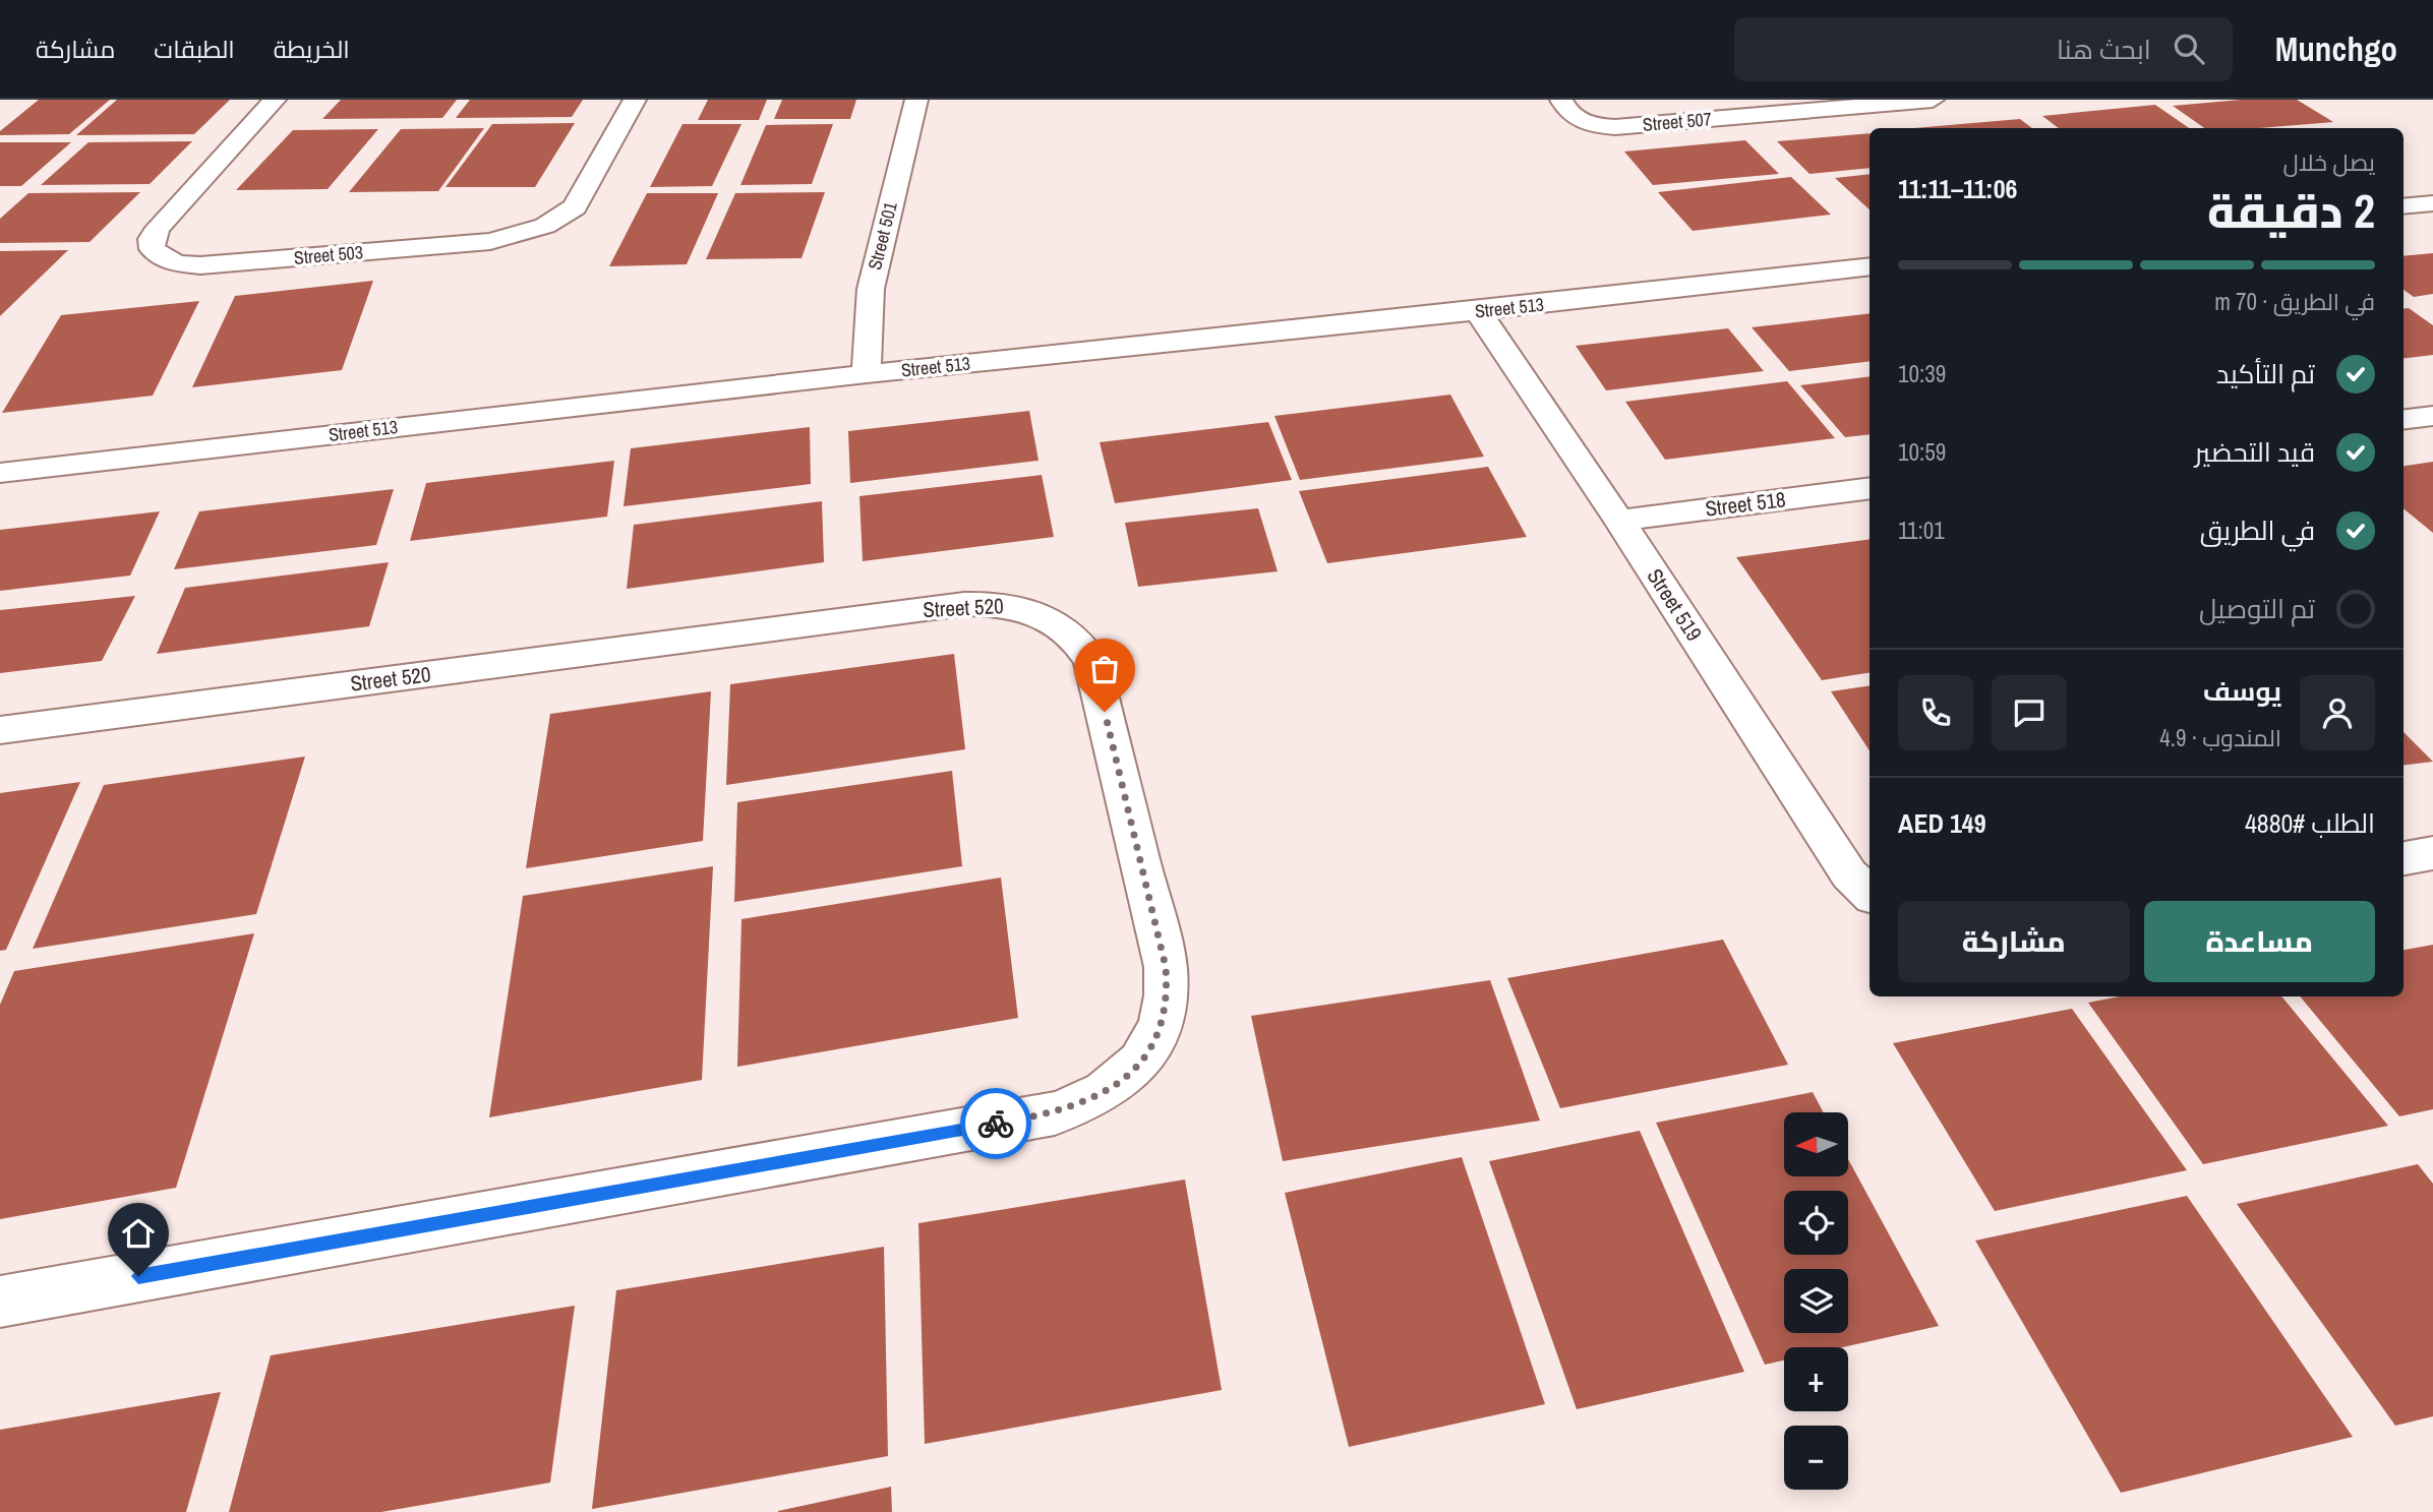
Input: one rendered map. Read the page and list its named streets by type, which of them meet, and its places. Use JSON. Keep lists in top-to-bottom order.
{
  "streets": {
    "street": [
      "Street 507",
      "Street 501",
      "Street 503",
      "Street 513",
      "Street 518",
      "Street 519",
      "Street 520"
    ]
  },
  "crossings": [
    ["Street 501", "Street 513"],
    ["Street 513", "Street 519"],
    ["Street 518", "Street 519"]
  ],
  "north": "left",
  "page": {
    "header": "Munchgo",
    "search": "ابحث هنا",
    "nav": ["الخريطة", "الطبقات", "مشاركة"],
    "heading": ["2 دقيقة", "يصل خلال", "11:06–11:11"],
    "panel": [
      "يوسف",
      "المندوب · 4.9",
      "الطلب #4880",
      "AED 149"
    ],
    "bar": "في الطريق · 70 m",
    "list": [
      ["تم التأكيد", "10:39"],
      ["قيد التحضير", "10:59"],
      ["في الطريق", "11:01"],
      "تم التوصيل"
    ],
    "buttons": ["مساعدة", "مشاركة"],
    "map_buttons": ["+", "−"]
  }
}
